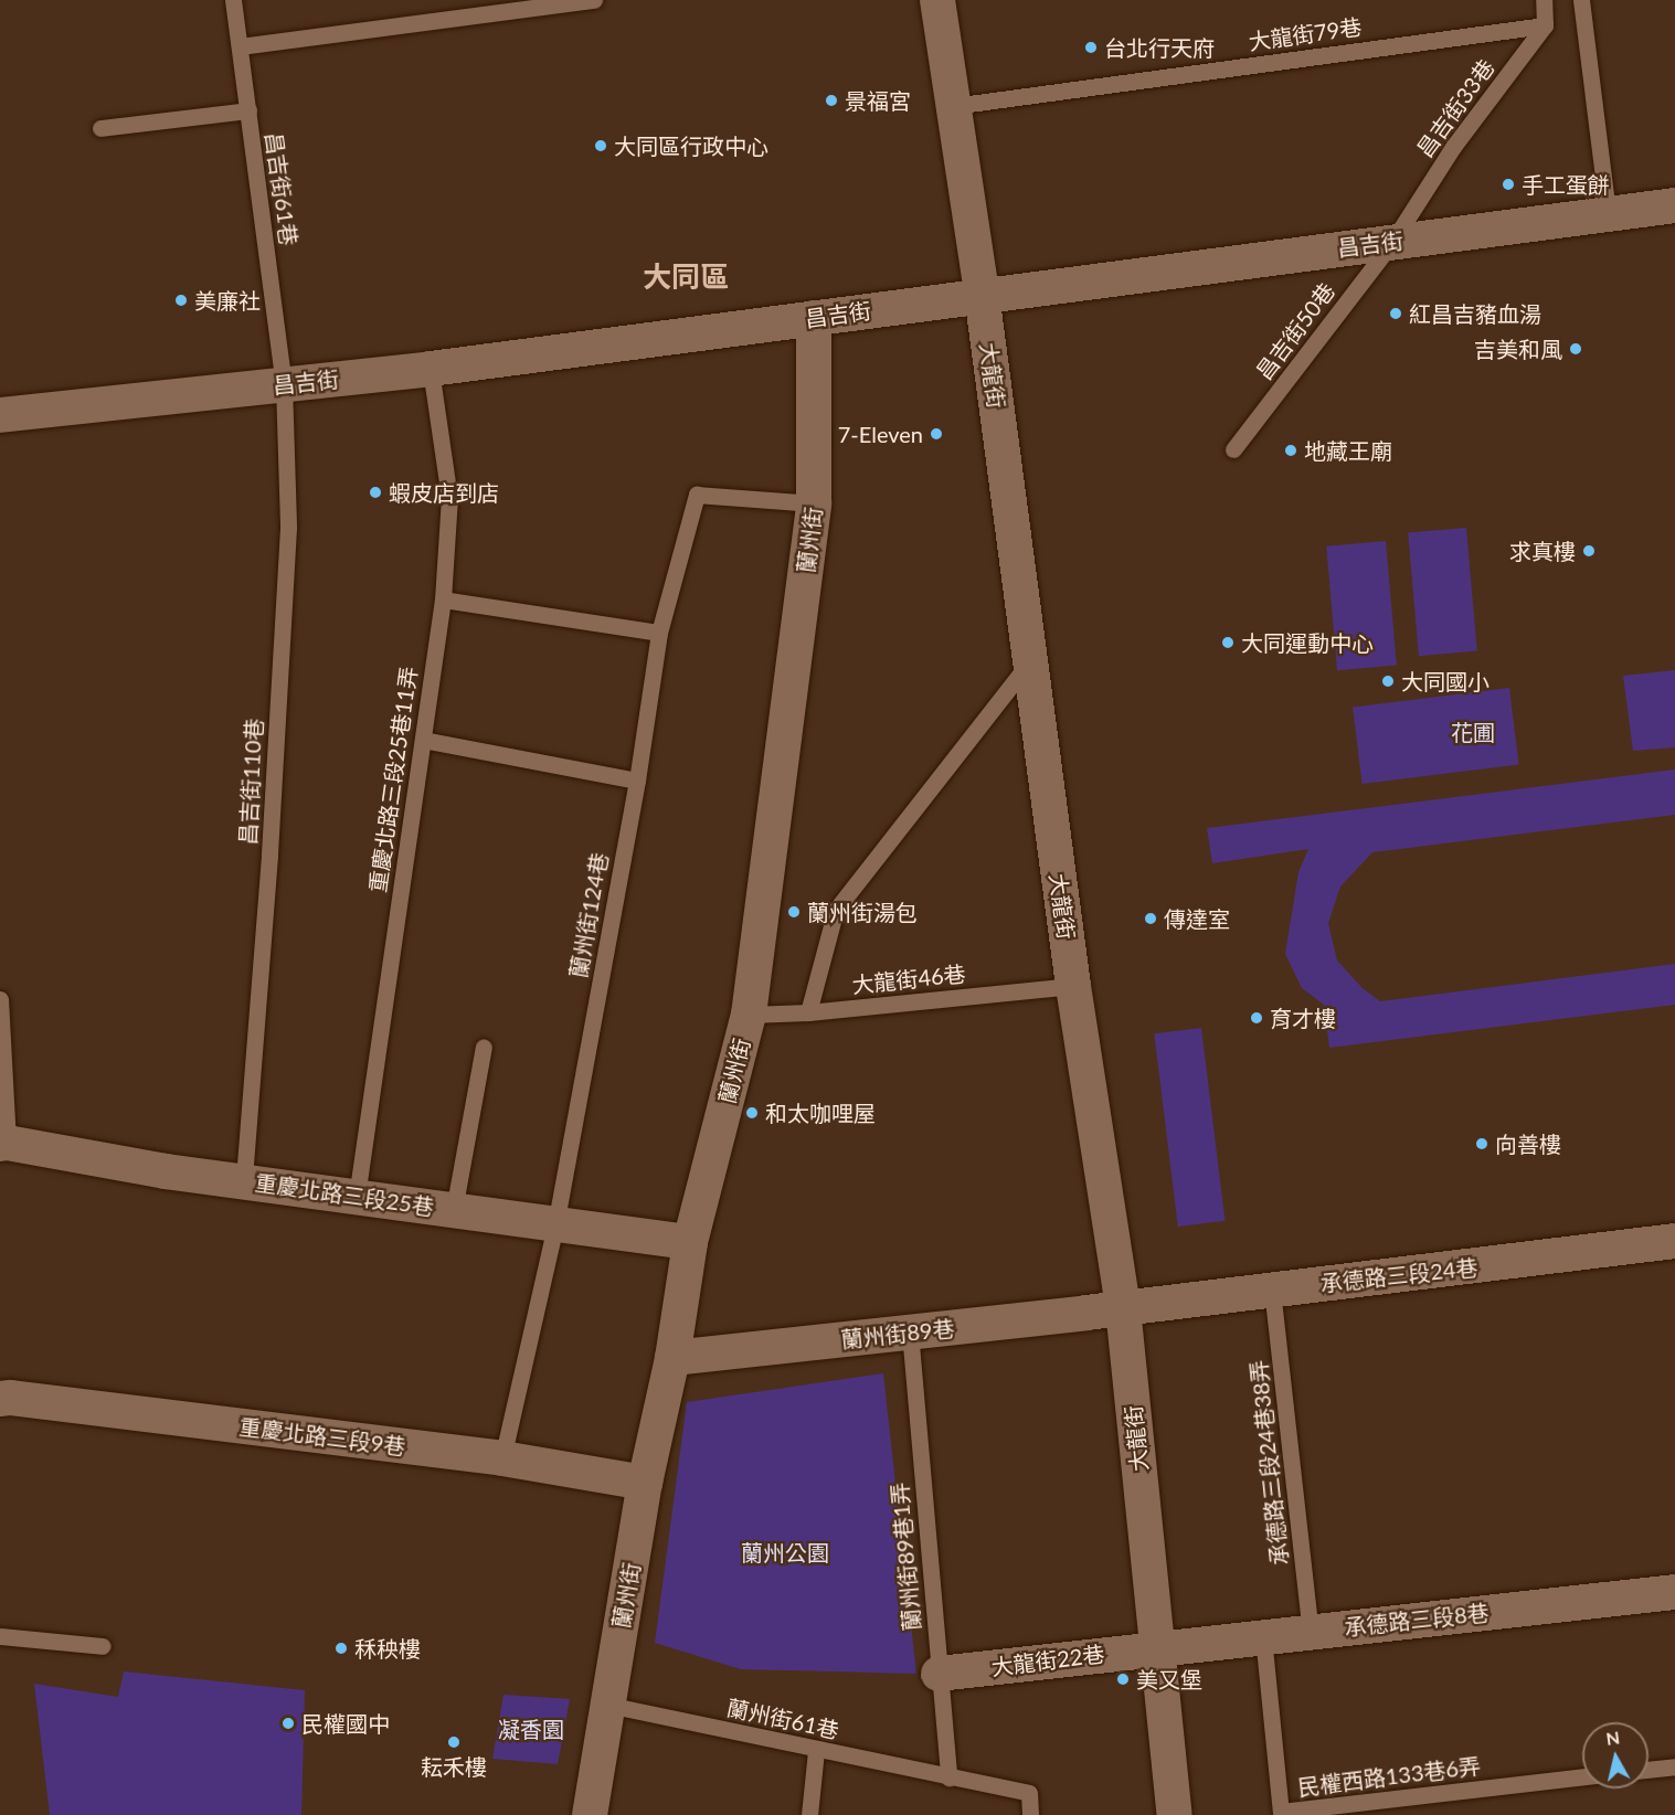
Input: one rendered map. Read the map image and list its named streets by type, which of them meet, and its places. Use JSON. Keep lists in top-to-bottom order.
{
  "streets": {
    "street": [
      "昌吉街",
      "大龍街",
      "蘭州街",
      "重慶北路三段25巷",
      "承德路三段24巷",
      "蘭州街89巷",
      "重慶北路三段9巷",
      "承德路三段8巷",
      "大龍街22巷"
    ],
    "lane": [
      "大龍街79巷",
      "昌吉街33巷",
      "昌吉街61巷",
      "昌吉街50巷",
      "重慶北路三段25巷11弄",
      "昌吉街110巷",
      "蘭州街124巷",
      "大龍街46巷",
      "承德路三段24巷38弄",
      "蘭州街89巷1弄",
      "蘭州街61巷",
      "民權西路133巷6弄"
    ]
  },
  "crossings": [
    ["大龍街79巷", "昌吉街33巷"],
    ["大龍街79巷", "大龍街"],
    ["昌吉街33巷", "昌吉街"],
    ["昌吉街33巷", "昌吉街50巷"],
    ["昌吉街61巷", "昌吉街"],
    ["昌吉街61巷", "昌吉街110巷"],
    ["昌吉街", "昌吉街50巷"],
    ["昌吉街", "大龍街"],
    ["昌吉街", "蘭州街"],
    ["昌吉街", "重慶北路三段25巷11弄"],
    ["昌吉街", "昌吉街110巷"],
    ["大龍街", "大龍街46巷"],
    ["大龍街", "承德路三段24巷"],
    ["大龍街", "蘭州街89巷"],
    ["大龍街", "承德路三段8巷"],
    ["大龍街", "大龍街22巷"],
    ["蘭州街", "蘭州街124巷"],
    ["蘭州街", "大龍街46巷"],
    ["蘭州街", "重慶北路三段25巷"],
    ["蘭州街", "蘭州街89巷"],
    ["蘭州街", "重慶北路三段9巷"],
    ["蘭州街", "蘭州街61巷"],
    ["重慶北路三段25巷11弄", "重慶北路三段25巷"],
    ["昌吉街110巷", "重慶北路三段25巷"],
    ["蘭州街124巷", "重慶北路三段25巷"],
    ["蘭州街124巷", "重慶北路三段9巷"],
    ["承德路三段24巷", "蘭州街89巷"],
    ["承德路三段24巷", "承德路三段24巷38弄"],
    ["蘭州街89巷", "蘭州街89巷1弄"],
    ["承德路三段24巷38弄", "承德路三段8巷"],
    ["蘭州街89巷1弄", "大龍街22巷"],
    ["蘭州街89巷1弄", "蘭州街61巷"],
    ["承德路三段8巷", "大龍街22巷"],
    ["承德路三段8巷", "民權西路133巷6弄"]
  ],
  "districts": ["大同區"],
  "parks": ["花圃", "蘭州公園", "凝香園"],
  "places": [
    "台北行天府",
    "景福宮",
    "大同區行政中心",
    "手工蛋餅",
    "美廉社",
    "紅昌吉豬血湯",
    "吉美和風",
    "7-Eleven",
    "地藏王廟",
    "蝦皮店到店",
    "求真樓",
    "大同運動中心",
    "大同國小",
    "蘭州街湯包",
    "傳達室",
    "育才樓",
    "和太咖哩屋",
    "向善樓",
    "秝秧樓",
    "美又堡",
    "民權國中",
    "耘禾樓"
  ],
  "north": "top"
}
